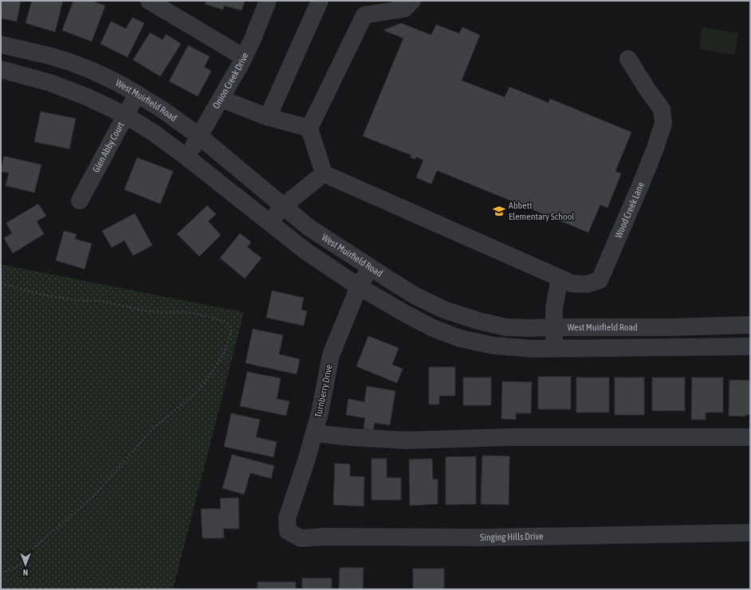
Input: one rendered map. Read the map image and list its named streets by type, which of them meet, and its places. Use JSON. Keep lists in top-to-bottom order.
{
  "streets": {
    "street": [
      "Onion Creek Drive",
      "West Muirfield Road",
      "Glen Abby Court",
      "Wood Creek Lane",
      "Turnberry Drive",
      "Singing Hills Drive"
    ]
  },
  "crossings": [
    ["Onion Creek Drive", "West Muirfield Road"],
    ["West Muirfield Road", "Glen Abby Court"],
    ["West Muirfield Road", "Turnberry Drive"],
    ["Turnberry Drive", "Singing Hills Drive"]
  ],
  "places": {
    "school or university": ["Abbett Elementary School"]
  },
  "north": "bottom"
}
